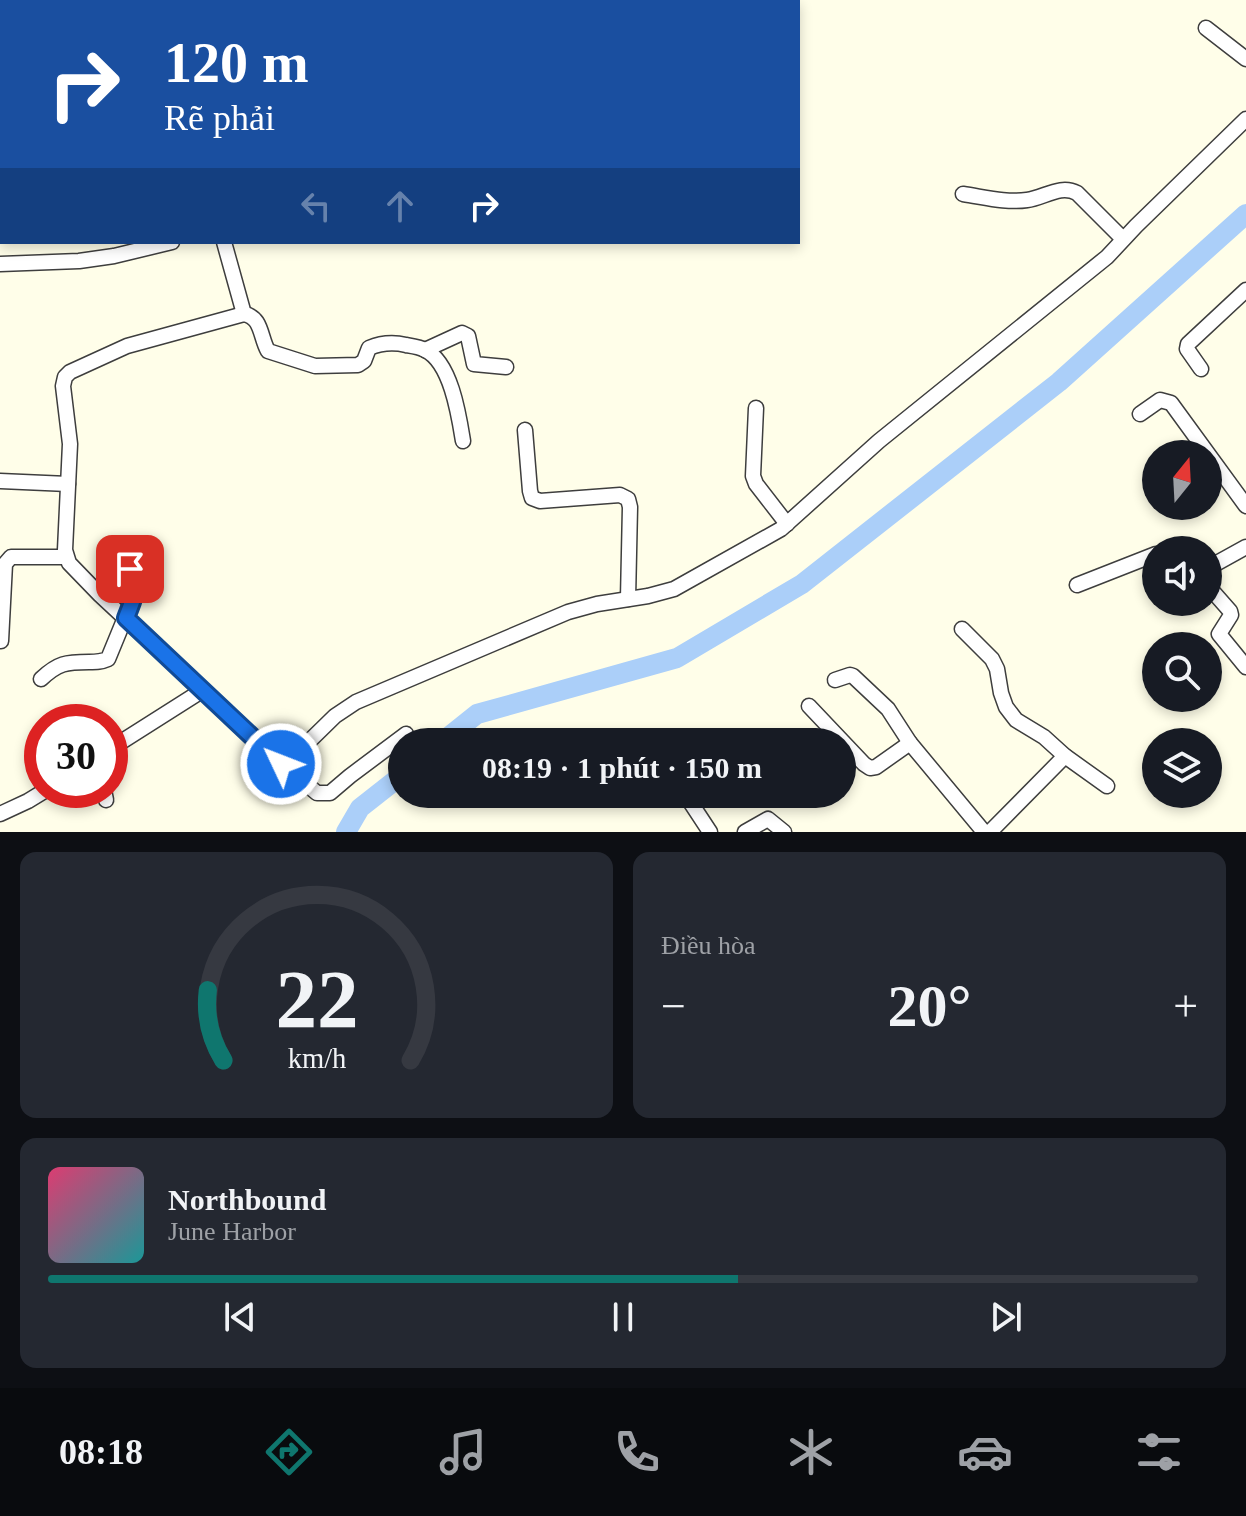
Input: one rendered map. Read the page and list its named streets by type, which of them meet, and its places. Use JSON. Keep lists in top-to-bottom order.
{
  "north": "top",
  "page": {
    "turn": ["120 m", "Rẽ phải"],
    "limit": "30",
    "trip": "08:19 · 1 phút · 150 m",
    "tile": "Điều hòa",
    "heat": ["−", "20°", "+"],
    "song": ["Northbound", "June Harbor"],
    "tabs": "08:18",
    "gauge": ["22", "km/h"]
  }
}
